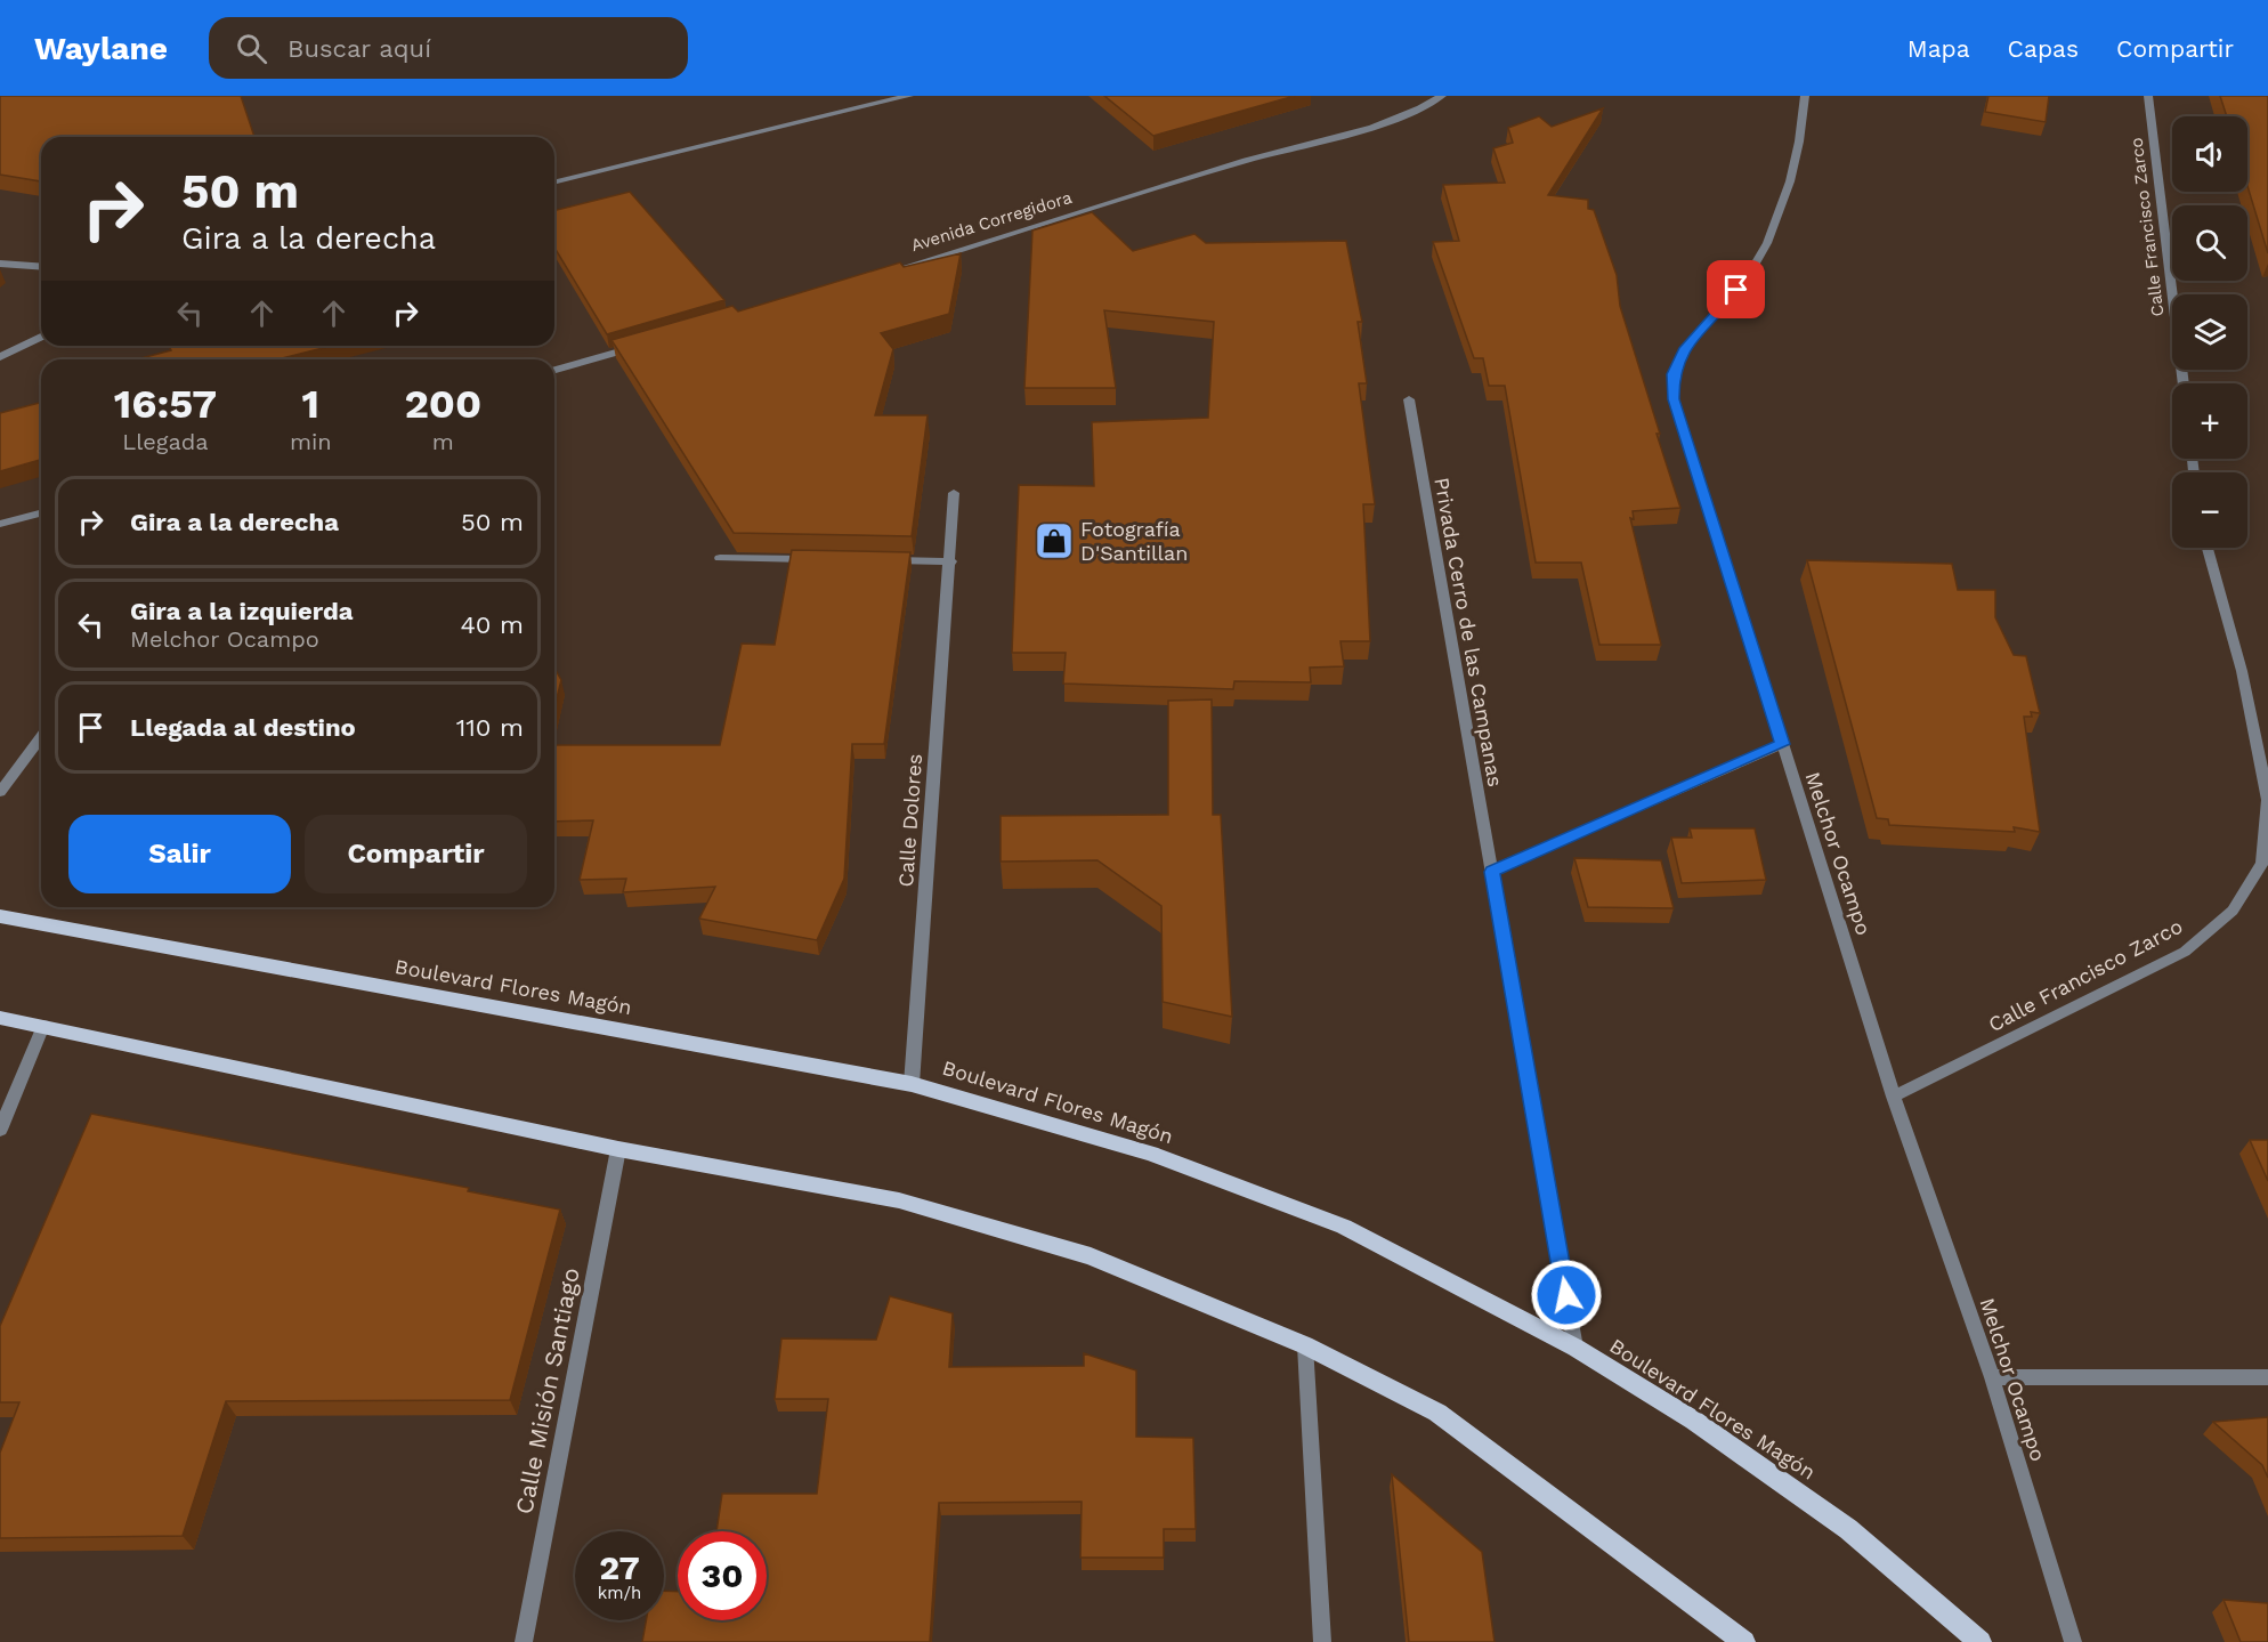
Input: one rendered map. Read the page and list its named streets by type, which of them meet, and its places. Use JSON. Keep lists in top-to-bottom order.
{
  "streets": {
    "main road": ["Boulevard Flores Magón"],
    "street": [
      "Avenida Corregidora",
      "Calle Francisco Zarco",
      "Privada Cerro de las Campanas",
      "Calle Dolores",
      "Melchor Ocampo",
      "Calle Misión Santiago"
    ]
  },
  "crossings": [
    ["Calle Francisco Zarco", "Melchor Ocampo"],
    ["Privada Cerro de las Campanas", "Boulevard Flores Magón"],
    ["Calle Dolores", "Boulevard Flores Magón"]
  ],
  "places": {
    "shop": ["Fotografía D'Santillan"]
  },
  "page": {
    "header": "Waylane",
    "search": "Buscar aquí",
    "nav": ["Mapa", "Capas", "Compartir"],
    "map_buttons": ["+", "−"],
    "turn": ["50 m", "Gira a la derecha"],
    "eta": [
      "16:57",
      "Llegada",
      "1",
      "min",
      "200",
      "m"
    ],
    "list": [
      {
        "name": "Gira a la derecha",
        "value": "50 m"
      },
      {
        "name": "Gira a la izquierda",
        "note": "Melchor Ocampo",
        "value": "40 m"
      },
      {
        "name": "Llegada al destino",
        "value": "110 m"
      }
    ],
    "buttons": ["Salir", "Compartir"],
    "speed": "27 km/h",
    "limit": "30"
  }
}
